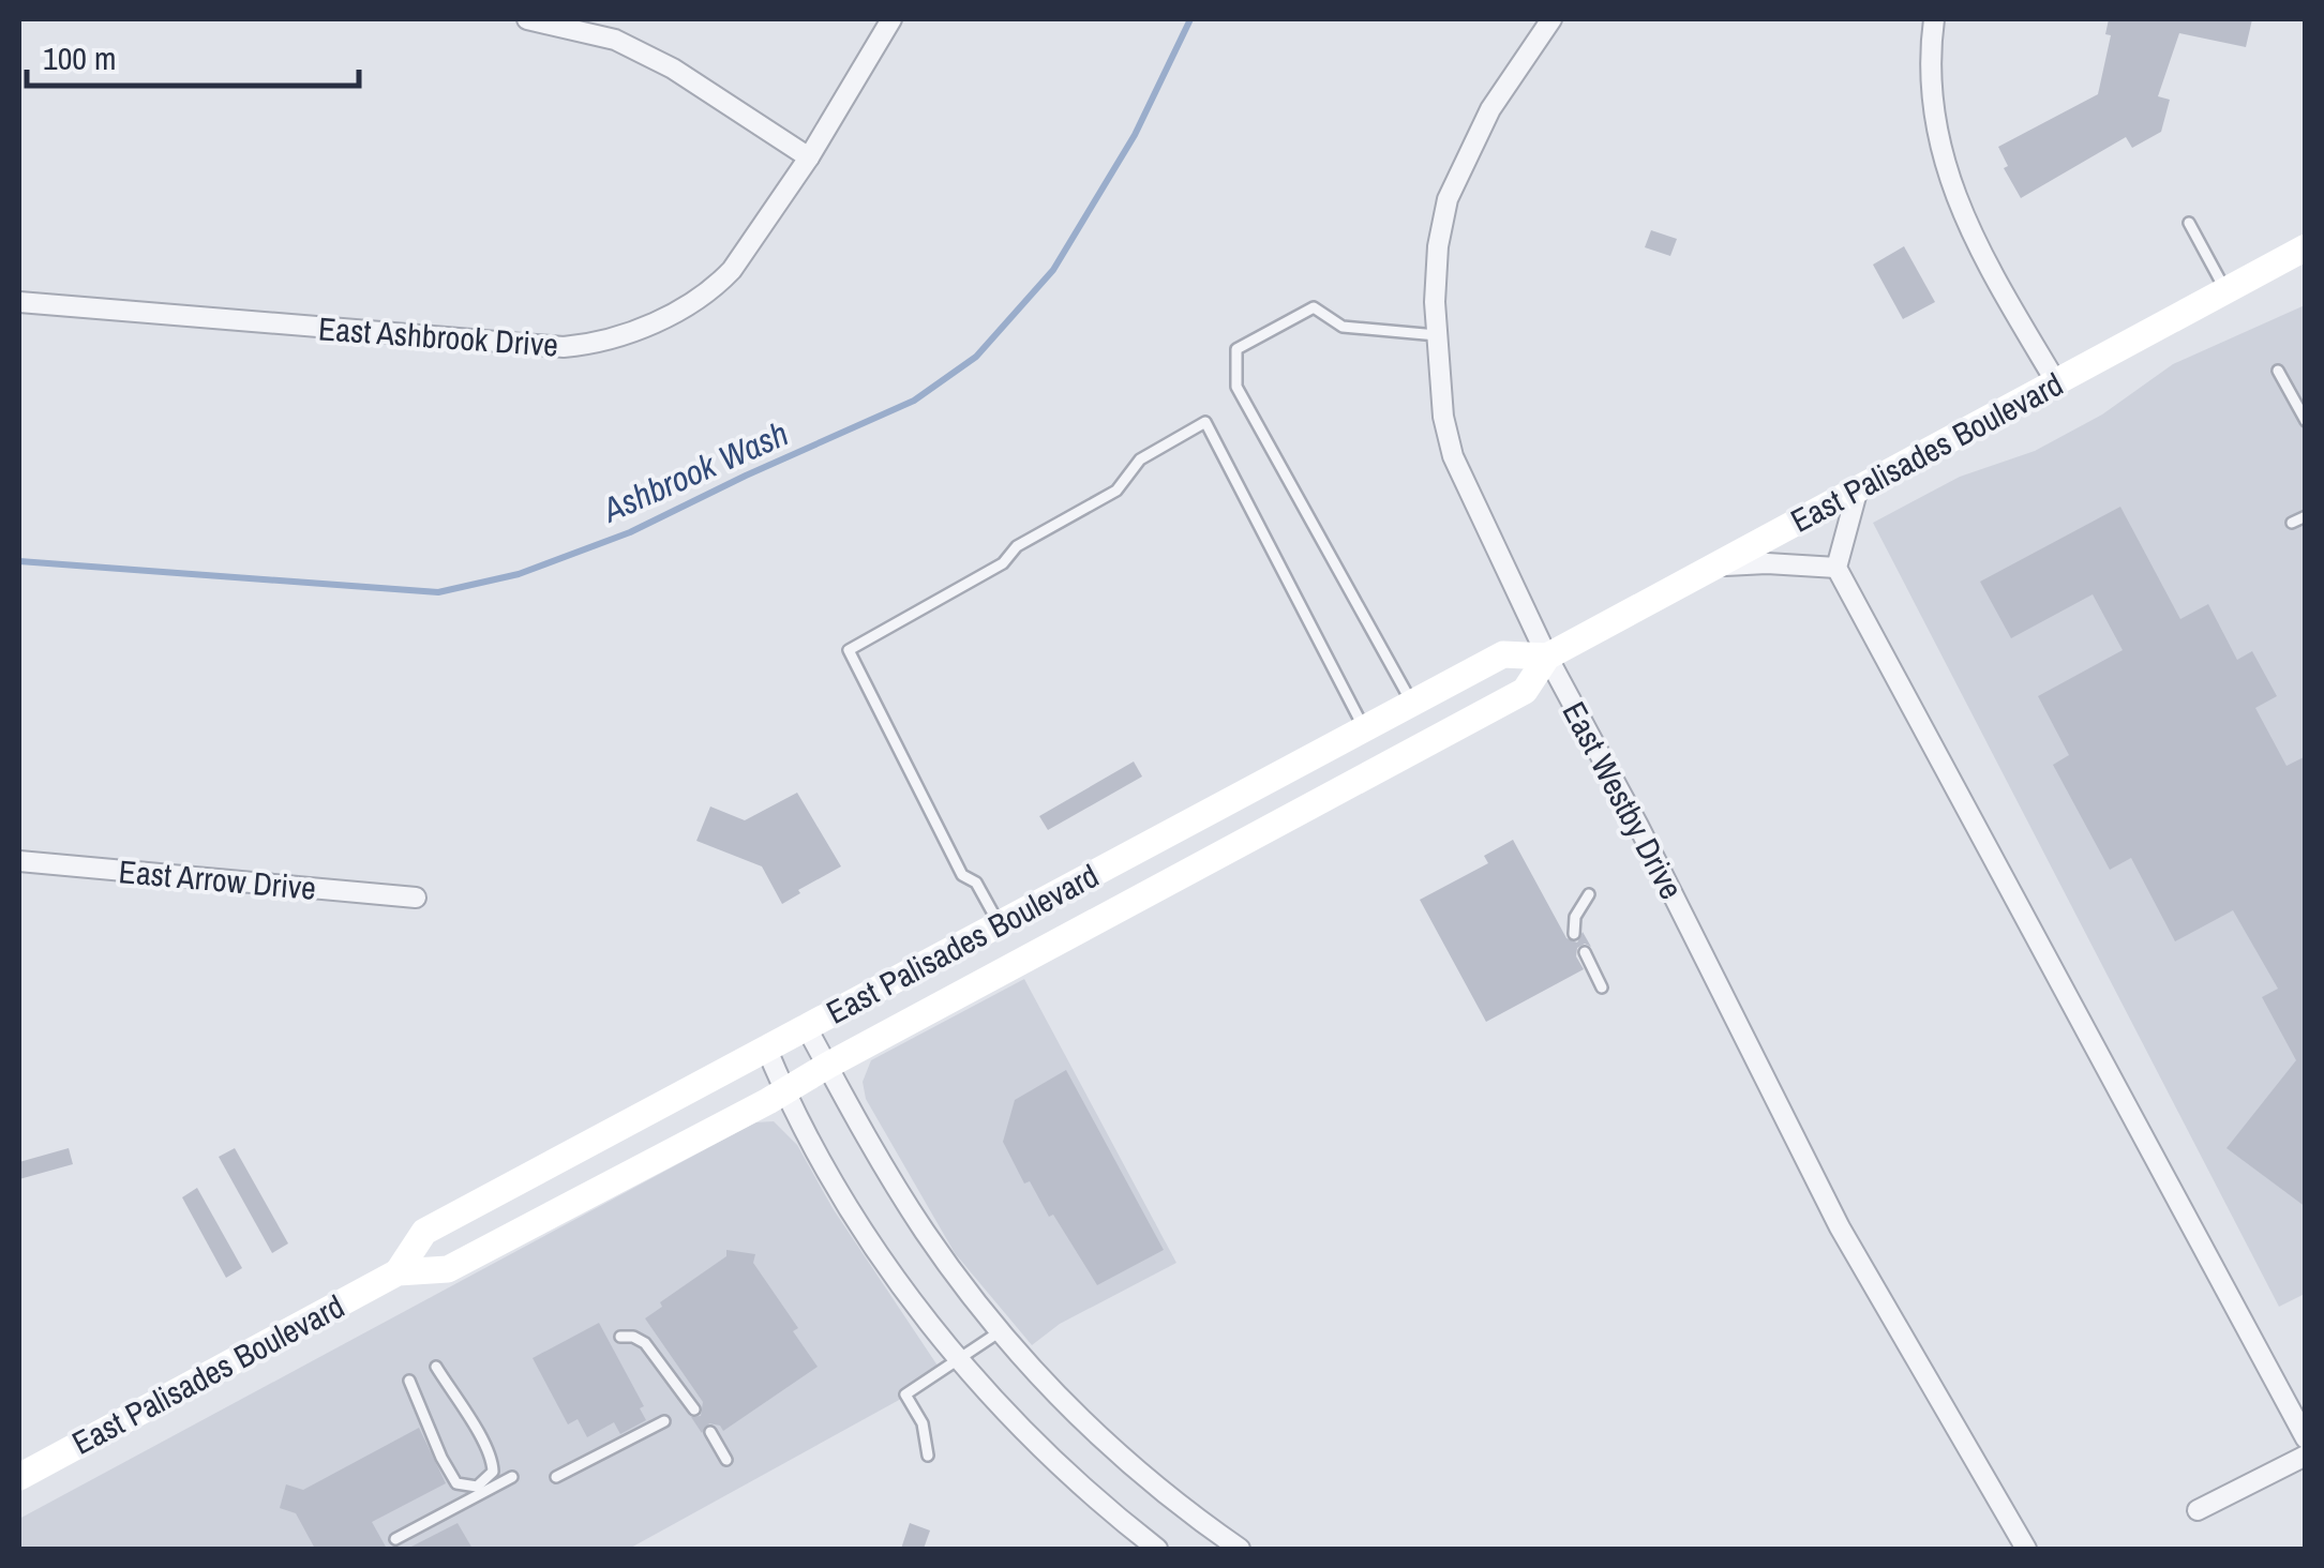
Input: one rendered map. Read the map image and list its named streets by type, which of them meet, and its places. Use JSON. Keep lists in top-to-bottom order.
{
  "streets": {
    "street": [
      "East Ashbrook Drive",
      "East Palisades Boulevard",
      "East Westby Drive",
      "East Arrow Drive"
    ]
  },
  "crossings": [
    ["East Palisades Boulevard", "East Westby Drive"]
  ],
  "water": ["Ashbrook Wash"],
  "scale_bar": "100 m"
}
